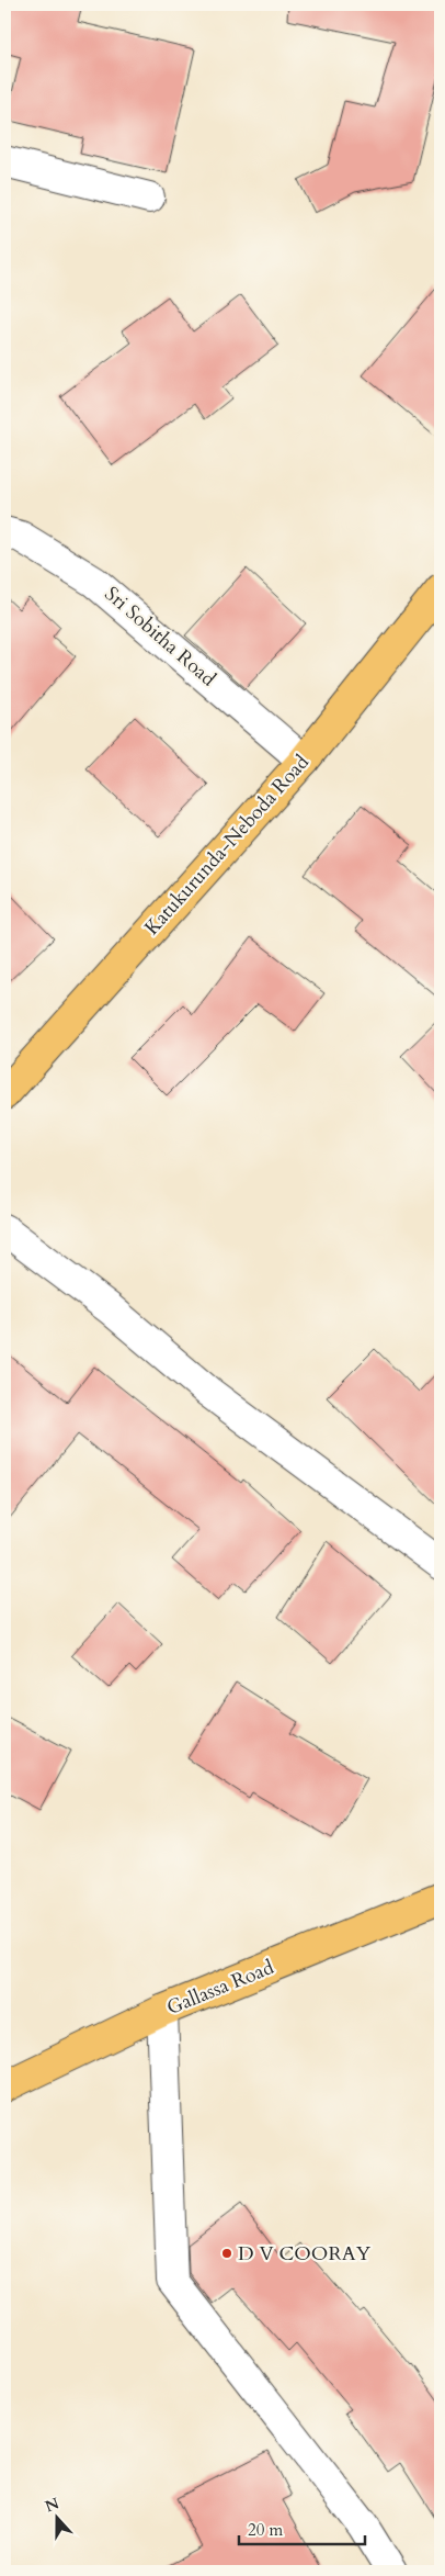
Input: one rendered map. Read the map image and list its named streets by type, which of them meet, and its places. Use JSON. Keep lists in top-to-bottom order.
{
  "streets": {
    "main road": ["Katukurunda-Neboda Road", "Gallassa Road"],
    "street": ["Sri Sobitha Road"]
  },
  "crossings": [
    ["Sri Sobitha Road", "Katukurunda-Neboda Road"]
  ],
  "places": ["D V COORAY"],
  "scale_bar": "20 m",
  "north": "top"
}
